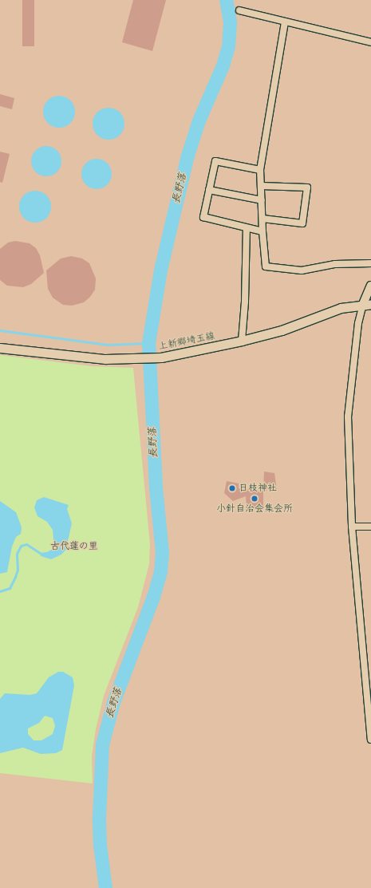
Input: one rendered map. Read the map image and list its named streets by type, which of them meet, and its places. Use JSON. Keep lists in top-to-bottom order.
{
  "streets": {
    "main road": ["上新郷埼玉線"]
  },
  "water": ["長野落"],
  "parks": ["古代蓮の里"],
  "places": ["日枝神社", "小針自治会集会所"]
}
